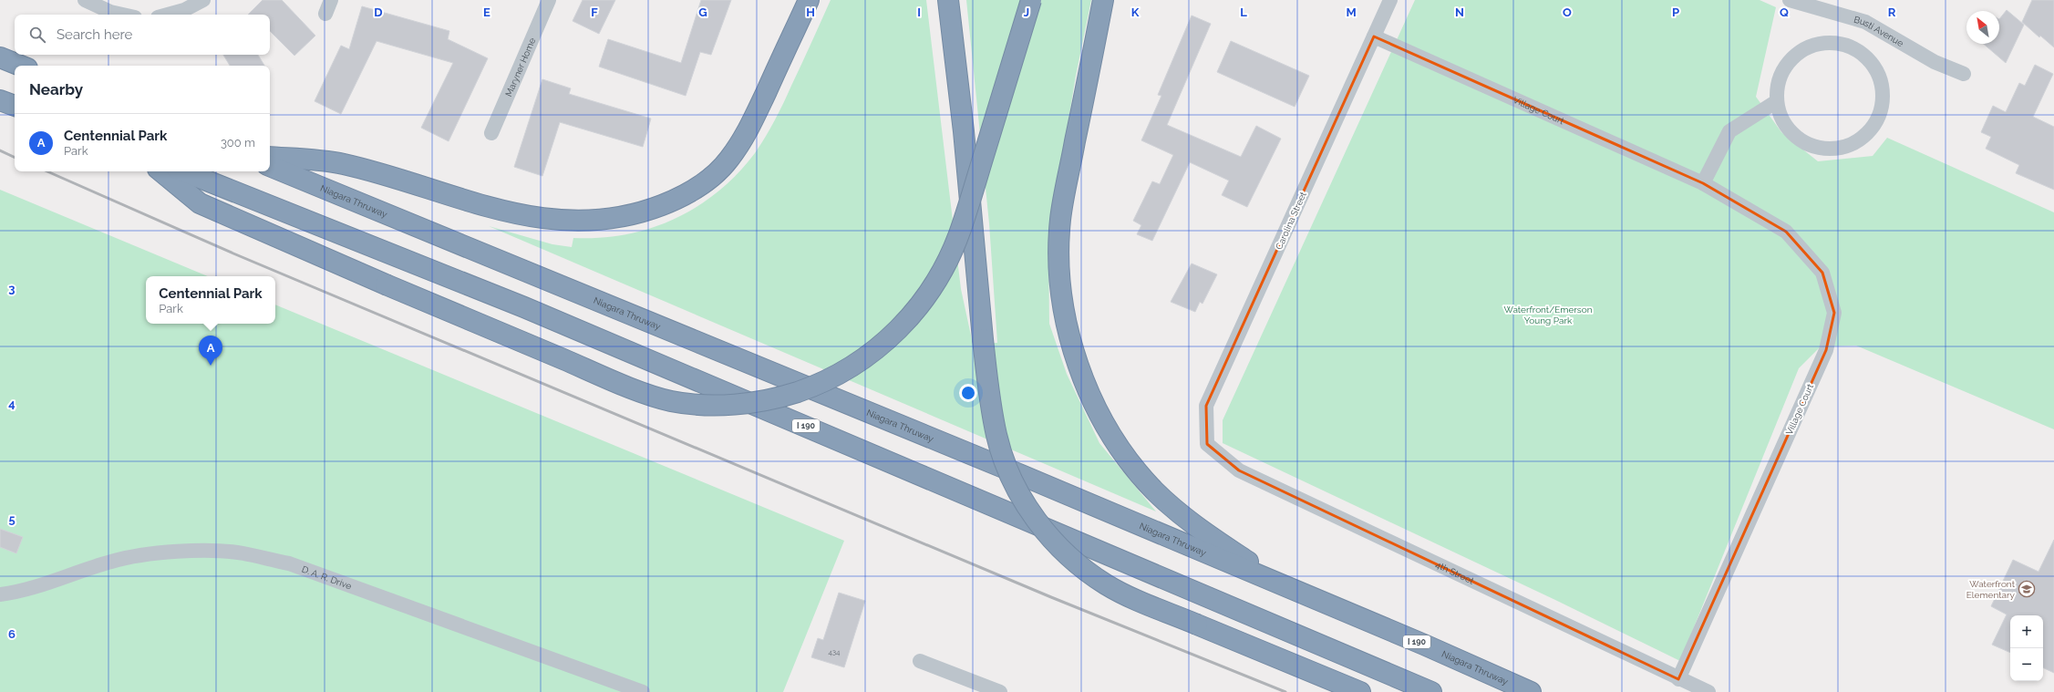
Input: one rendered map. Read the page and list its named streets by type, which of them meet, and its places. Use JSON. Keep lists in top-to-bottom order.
{
  "streets": {
    "highway": ["Niagara Thruway", "I 190"],
    "street": [
      "Busti Avenue",
      "Maryner Home",
      "Village Court",
      "Carolina Street",
      "4th Street",
      "D. A. R. Drive"
    ]
  },
  "crossings": [
    ["Village Court", "Carolina Street"],
    ["Village Court", "4th Street"],
    ["Carolina Street", "4th Street"]
  ],
  "parks": ["Waterfront/Emerson Young Park"],
  "places": {
    "school or university": ["Waterfront Elementary"]
  },
  "house_numbers": ["434"],
  "north": "top left",
  "page": {
    "search": "Search here",
    "heading": "Nearby",
    "list": [
      {
        "mark": "A",
        "name": "Centennial Park",
        "note": "Park",
        "value": "300 m"
      }
    ],
    "popup": ["Centennial Park", "Park"],
    "pins": "A",
    "map_buttons": ["+", "−"]
  },
  "grid": {
    "columns": [
      "D",
      "E",
      "F",
      "G",
      "H",
      "I",
      "J",
      "K",
      "L",
      "M",
      "N",
      "O",
      "P",
      "Q",
      "R"
    ],
    "rows": [
      "3",
      "4",
      "5",
      "6"
    ]
  }
}
